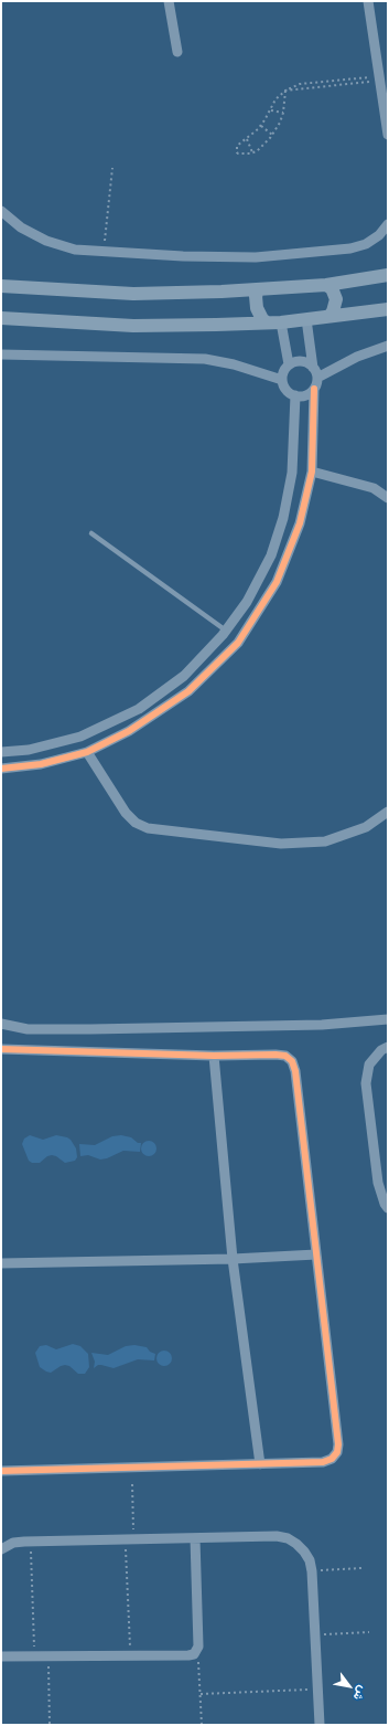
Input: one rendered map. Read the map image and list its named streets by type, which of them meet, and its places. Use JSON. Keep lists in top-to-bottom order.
{
  "north": "bottom right"
}
